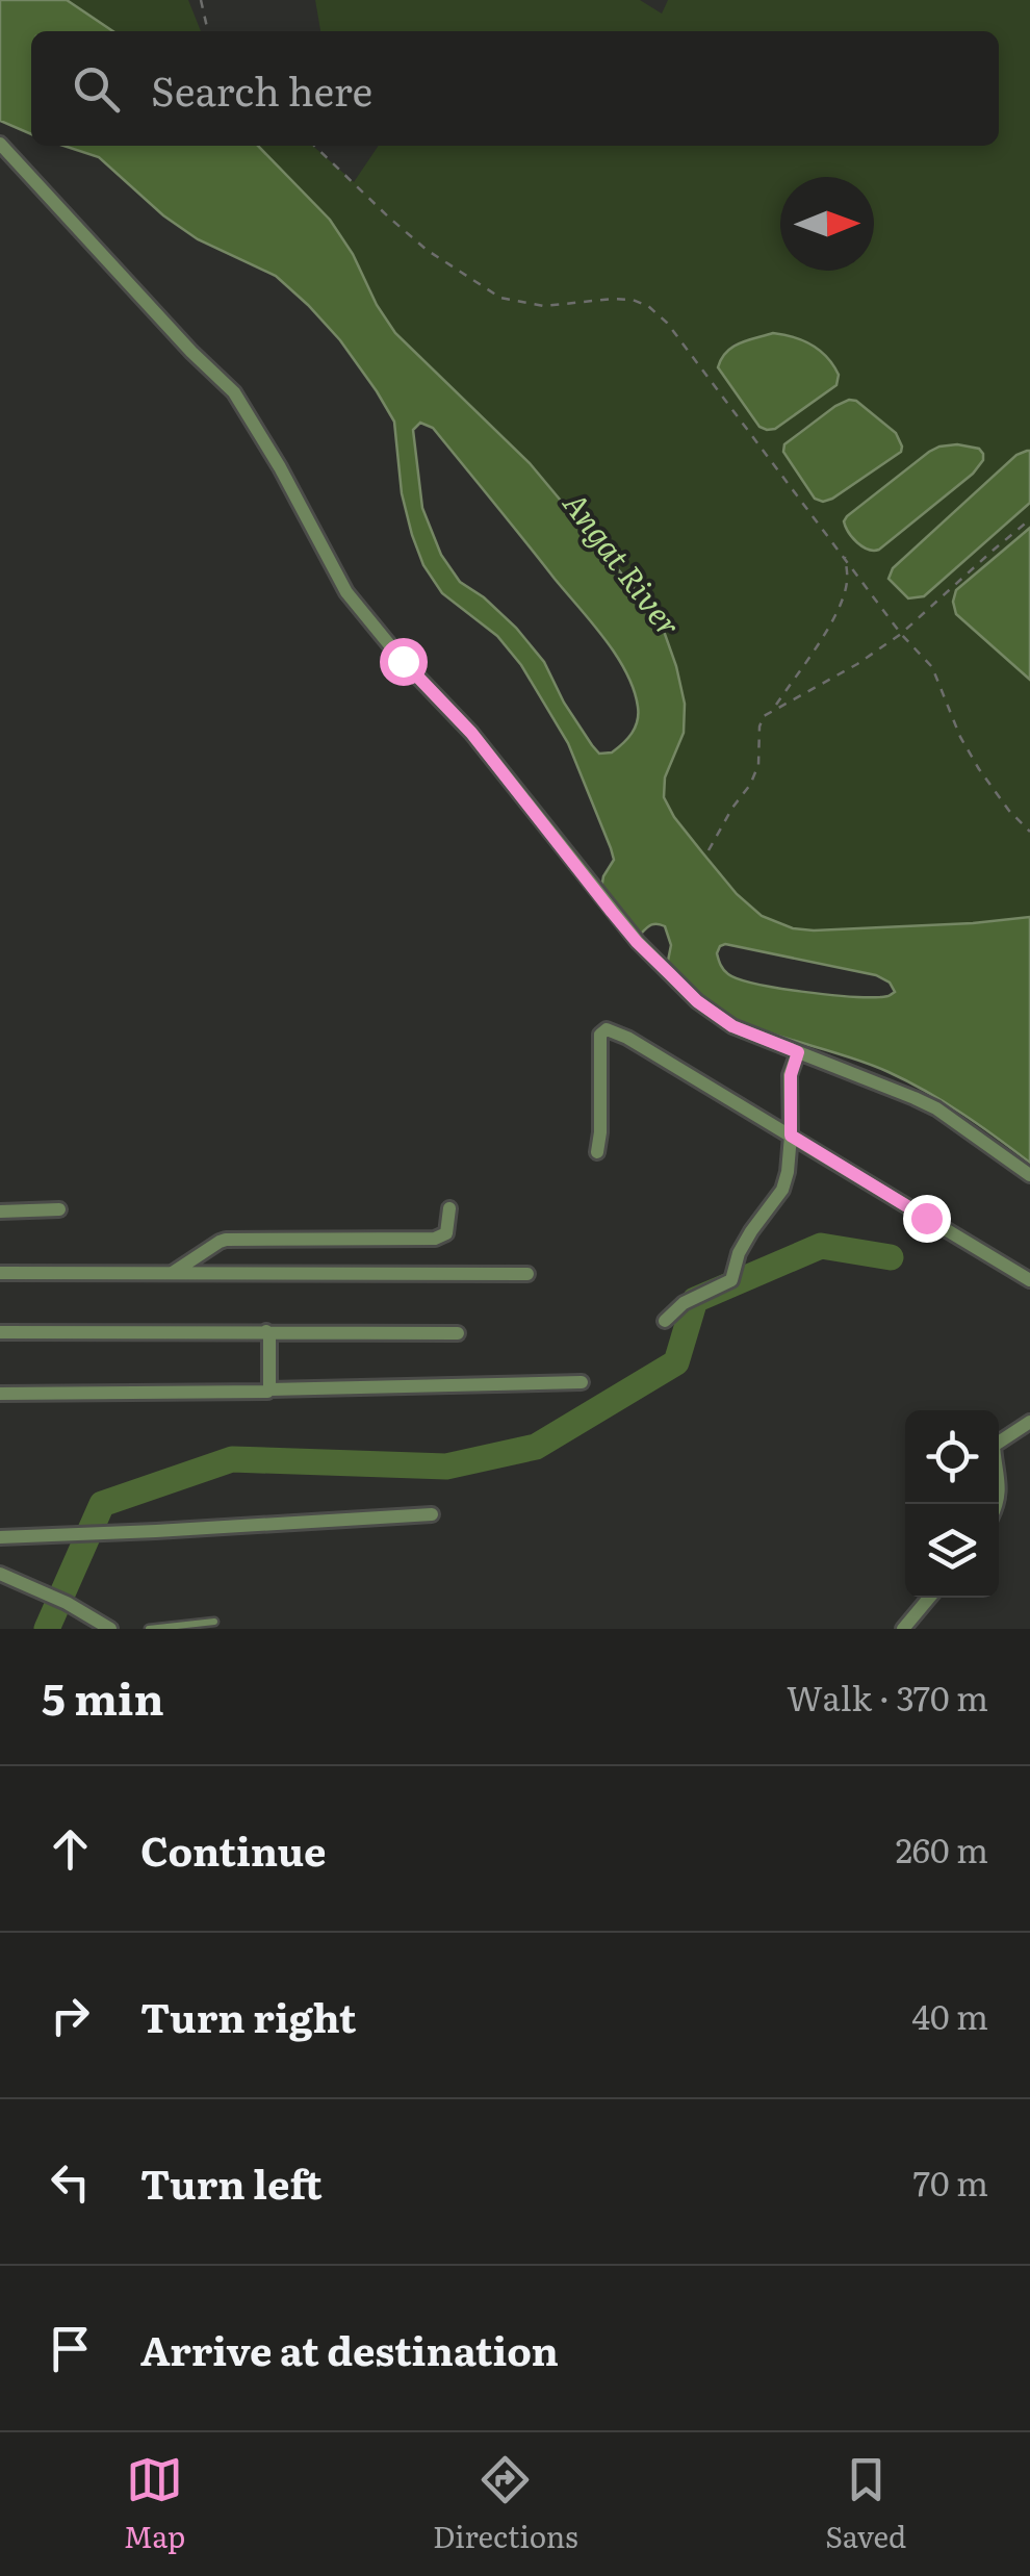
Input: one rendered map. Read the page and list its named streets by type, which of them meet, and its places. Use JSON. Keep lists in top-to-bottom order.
{
  "water": ["Angat River"],
  "north": "right",
  "page": {
    "search": "Search here",
    "heading": ["5 min", "Walk · 370 m"],
    "list": [
      ["Continue", "260 m"],
      ["Turn right", "40 m"],
      ["Turn left", "70 m"],
      "Arrive at destination"
    ],
    "nav": ["Map", "Directions", "Saved"]
  }
}
